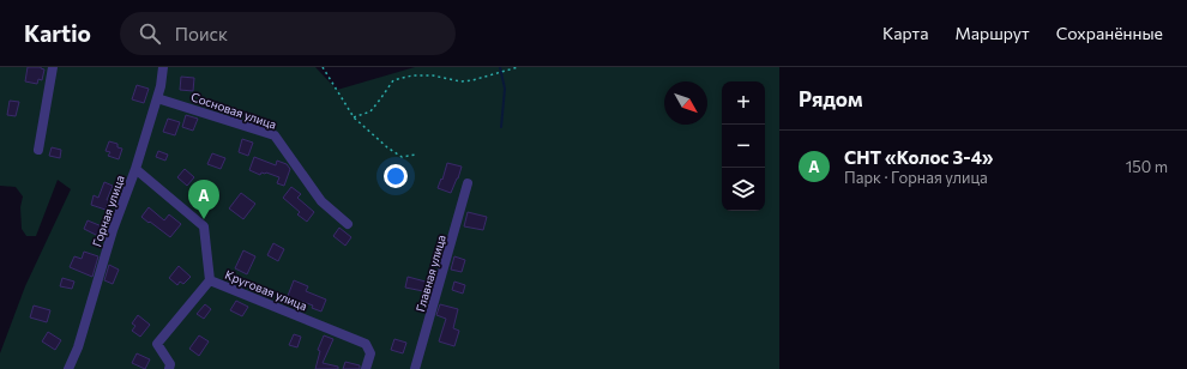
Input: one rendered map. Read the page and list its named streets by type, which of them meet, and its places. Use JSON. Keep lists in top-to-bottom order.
{
  "streets": {
    "street": [
      "Сосновая улица",
      "Горная улица",
      "Главная улица",
      "Круговая улица"
    ]
  },
  "crossings": [
    ["Горная улица", "Круговая улица"]
  ],
  "north": "bottom right",
  "page": {
    "header": "Kartio",
    "search": "Поиск",
    "nav": ["Карта", "Маршрут", "Сохранённые"],
    "heading": "Рядом",
    "map_buttons": ["+", "−"],
    "list": [
      {
        "mark": "A",
        "name": "СНТ «Колос 3-4»",
        "note": "Парк · Горная улица",
        "value": "150 m"
      }
    ],
    "pins": "A"
  }
}
